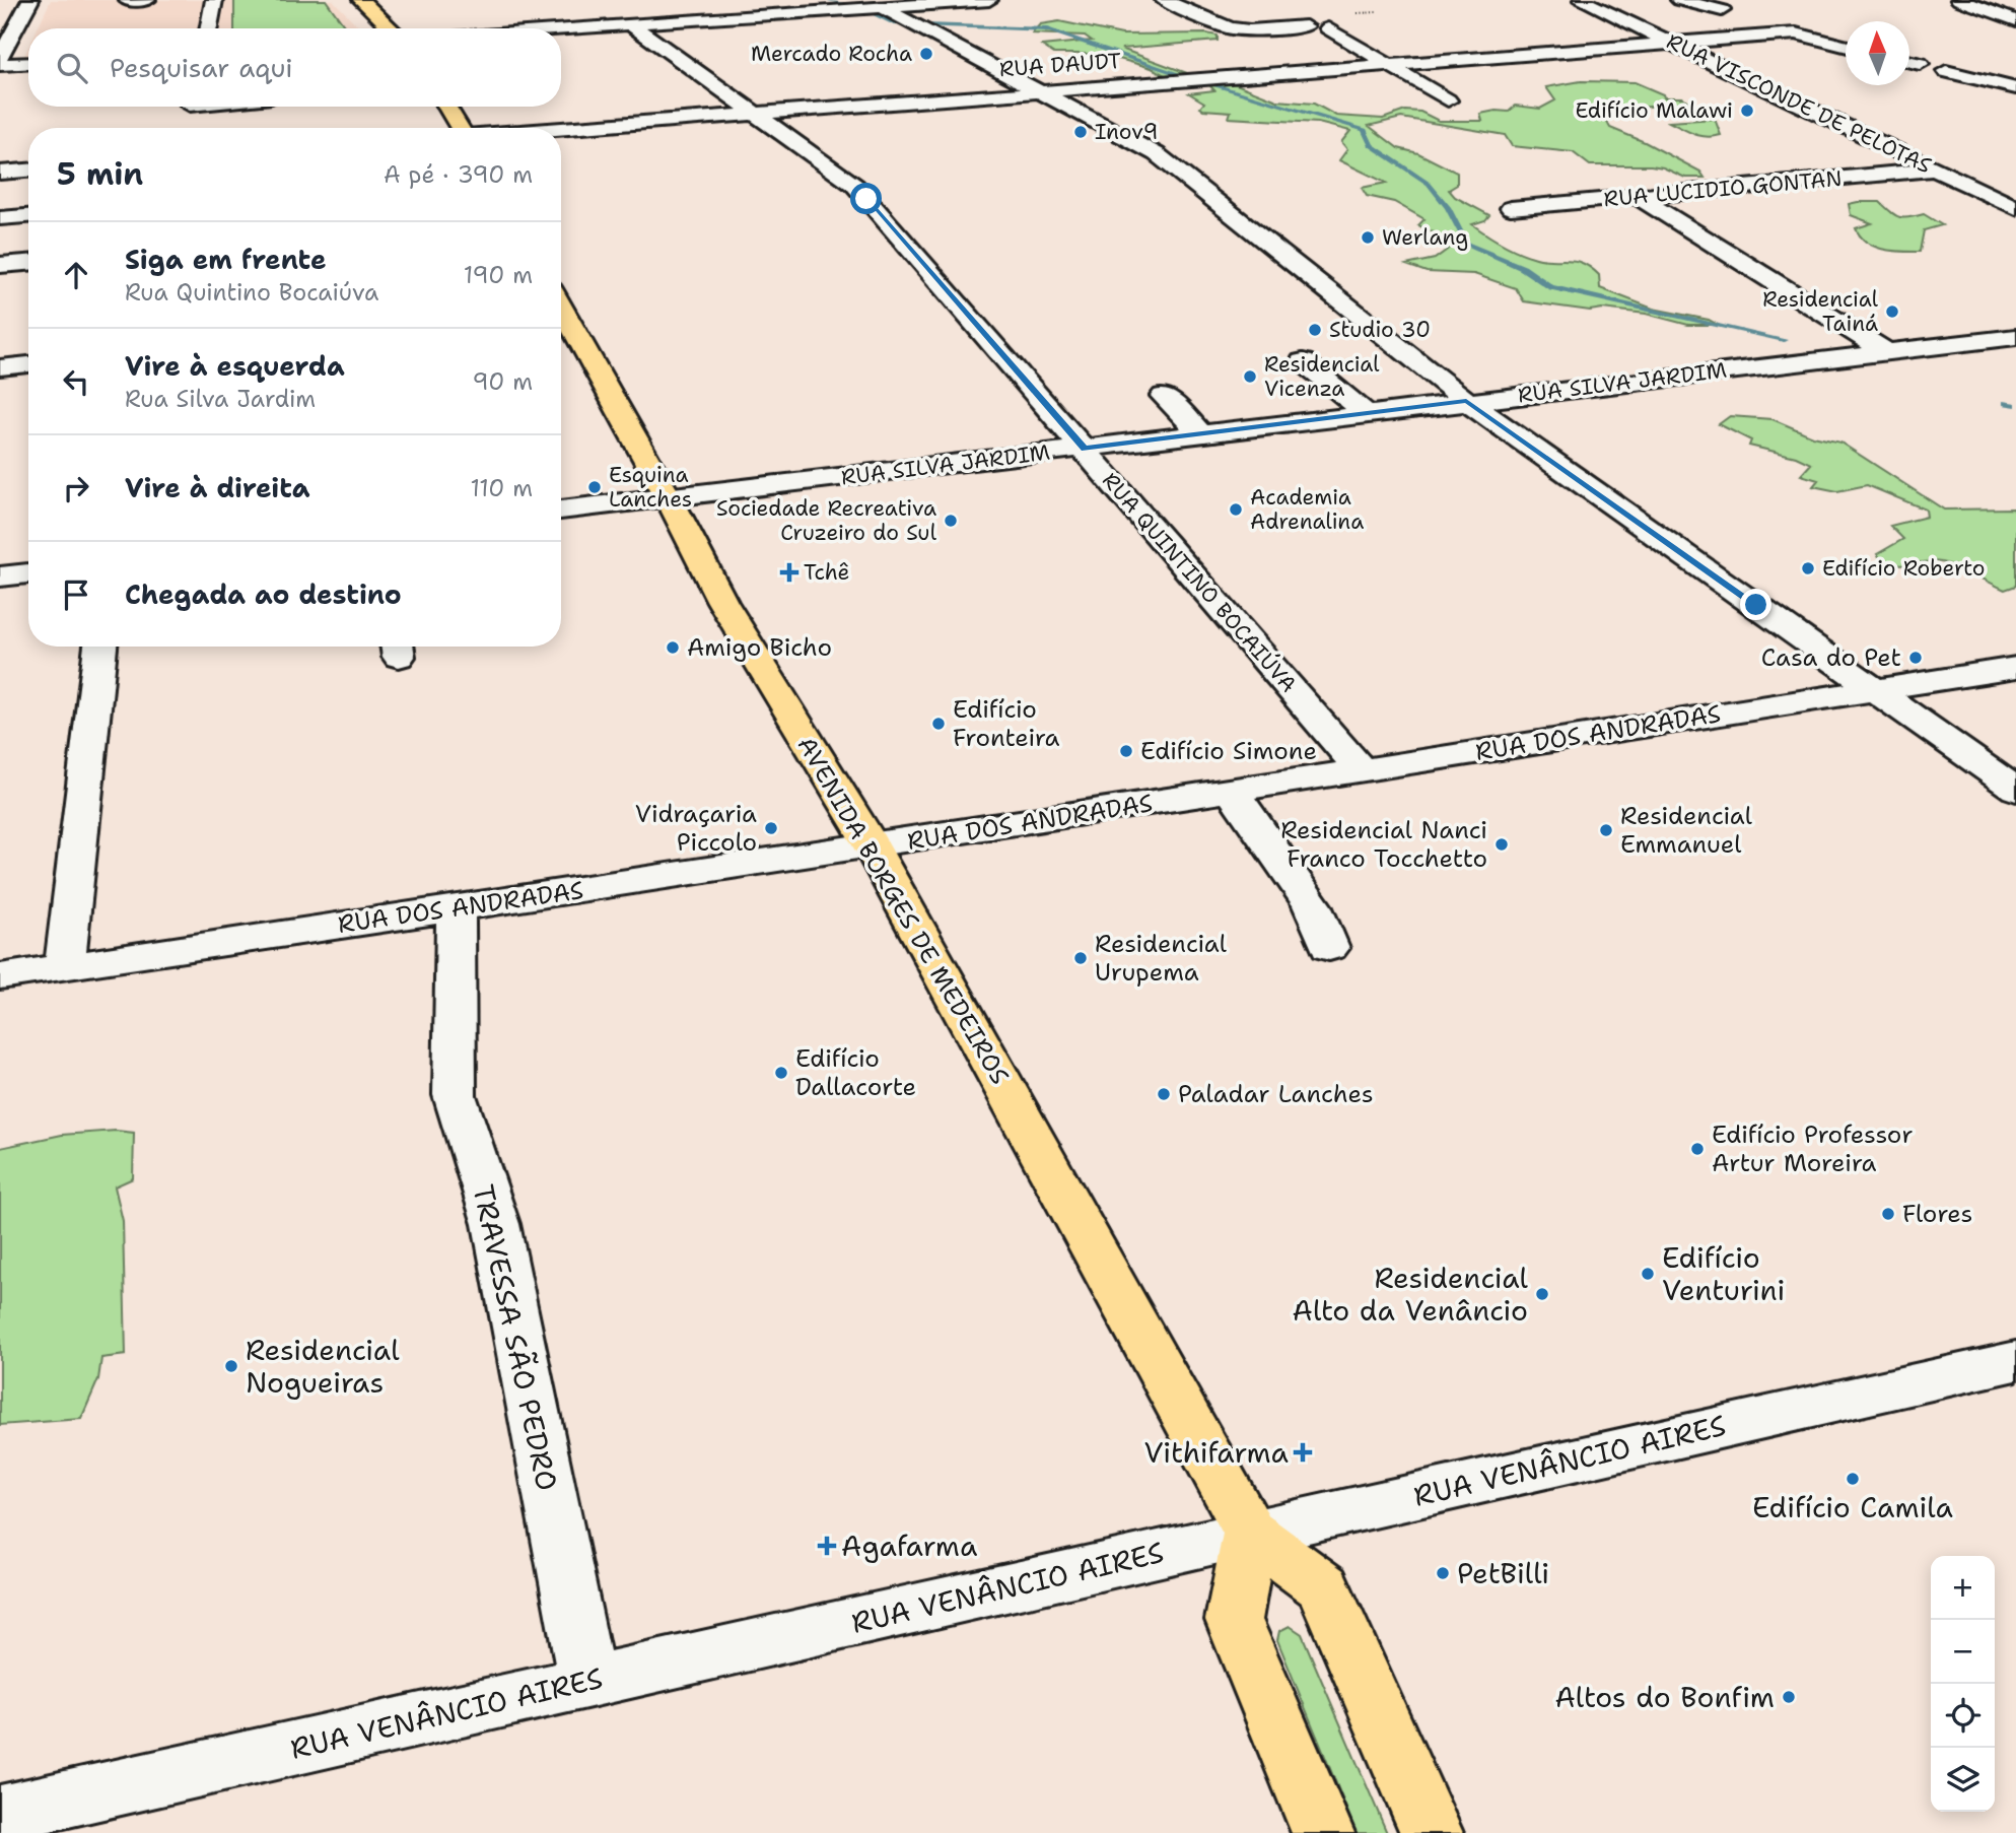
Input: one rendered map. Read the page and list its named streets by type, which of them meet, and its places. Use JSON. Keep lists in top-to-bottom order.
{
  "streets": {
    "main road": ["AVENIDA BORGES DE MEDEIROS"],
    "street": [
      "RUA DAUDT",
      "RUA VISCONDE DE PELOTAS",
      "RUA LUCIDIO GONTAN",
      "RUA SILVA JARDIM",
      "RUA QUINTINO BOCAIÚVA",
      "RUA DOS ANDRADAS",
      "TRAVESSA SÃO PEDRO",
      "RUA VENÂNCIO AIRES"
    ]
  },
  "crossings": [
    ["RUA DAUDT", "RUA VISCONDE DE PELOTAS"],
    ["RUA DAUDT", "RUA QUINTINO BOCAIÚVA"],
    ["RUA VISCONDE DE PELOTAS", "RUA LUCIDIO GONTAN"],
    ["RUA SILVA JARDIM", "RUA QUINTINO BOCAIÚVA"],
    ["RUA SILVA JARDIM", "AVENIDA BORGES DE MEDEIROS"],
    ["RUA QUINTINO BOCAIÚVA", "RUA DOS ANDRADAS"],
    ["RUA DOS ANDRADAS", "AVENIDA BORGES DE MEDEIROS"],
    ["RUA DOS ANDRADAS", "TRAVESSA SÃO PEDRO"],
    ["AVENIDA BORGES DE MEDEIROS", "RUA VENÂNCIO AIRES"],
    ["TRAVESSA SÃO PEDRO", "RUA VENÂNCIO AIRES"]
  ],
  "places": {
    "other": [
      "Mercado Rocha",
      "Edifício Malawi",
      "Inov9",
      "Werlang",
      "Residencial Tainá",
      "Studio 30",
      "Residencial Vicenza",
      "Esquina Lanches",
      "Academia Adrenalina",
      "Sociedade Recreativa Cruzeiro do Sul",
      "Edifício Roberto",
      "Amigo Bicho",
      "Casa do Pet",
      "Edifício Fronteira",
      "Edifício Simone",
      "Vidraçaria Piccolo",
      "Residencial Emmanuel",
      "Residencial Nanci Franco Tocchetto",
      "Residencial Urupema",
      "Edifício Dallacorte",
      "Paladar Lanches",
      "Edifício Professor Artur Moreira",
      "Flores",
      "Edifício Venturini",
      "Residencial Alto da Venâncio",
      "Residencial Nogueiras",
      "Edifício Camila",
      "PetBilli",
      "Altos do Bonfim"
    ],
    "health": ["Tchê", "Vithifarma", "Agafarma"]
  },
  "north": "top",
  "page": {
    "search": "Pesquisar aqui",
    "heading": ["5 min", "A pé · 390 m"],
    "list": [
      ["Siga em frente", "Rua Quintino Bocaiúva", "190 m"],
      ["Vire à esquerda", "Rua Silva Jardim", "90 m"],
      ["Vire à direita", "110 m"],
      "Chegada ao destino"
    ],
    "map_buttons": ["+", "−"]
  }
}
